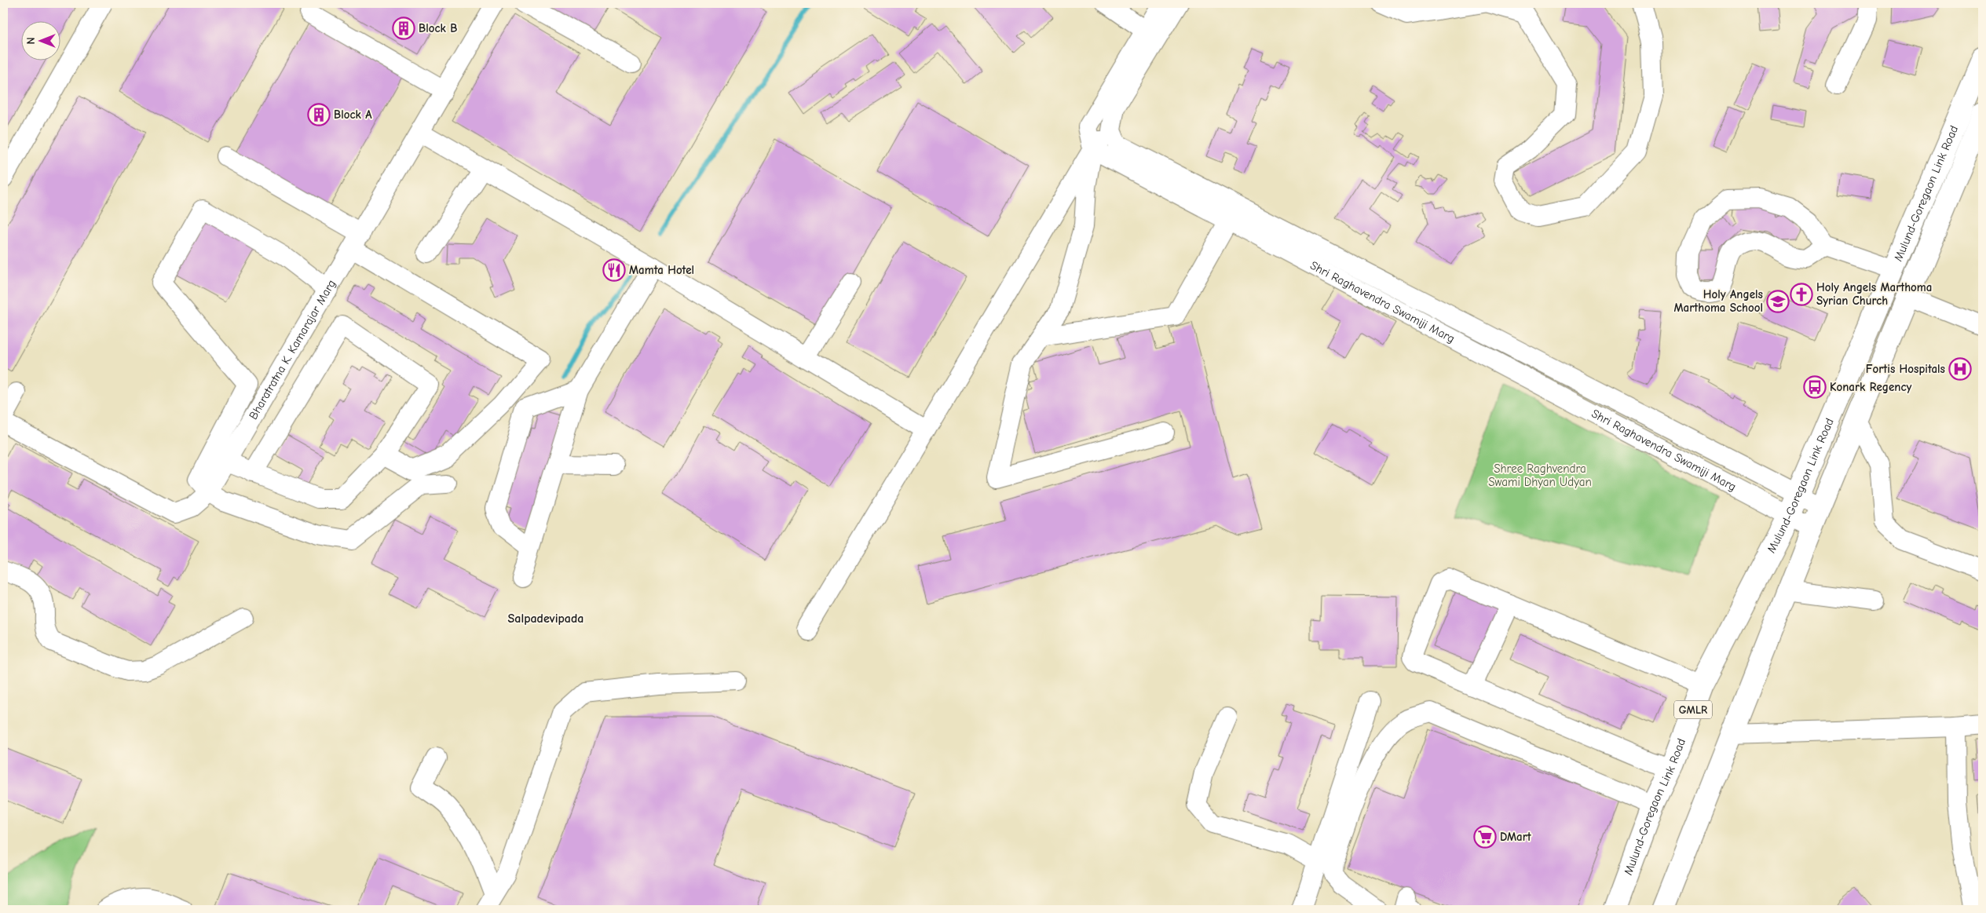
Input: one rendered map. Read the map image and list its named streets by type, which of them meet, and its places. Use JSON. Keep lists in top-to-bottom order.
{
  "streets": {
    "main road": ["Mulund-Goregaon Link Road", "GMLR"],
    "street": ["Shri Raghavendra Swamiji Marg", "Bharatratna K. Kamarajar Marg"]
  },
  "crossings": [
    ["Mulund-Goregaon Link Road", "Shri Raghavendra Swamiji Marg"]
  ],
  "districts": ["Salpadevipada"],
  "parks": ["Shree Raghvendra Swami Dhyan Udyan"],
  "places": {
    "building": ["Block B", "Block A"],
    "restaurant": ["Mamta Hotel"],
    "church": ["Holy Angels Marthoma Syrian Church"],
    "school or university": ["Holy Angels Marthoma School"],
    "hospital": ["Fortis Hospitals"],
    "bus stop": ["Konark Regency"],
    "supermarket": ["DMart"]
  },
  "north": "left"
}
